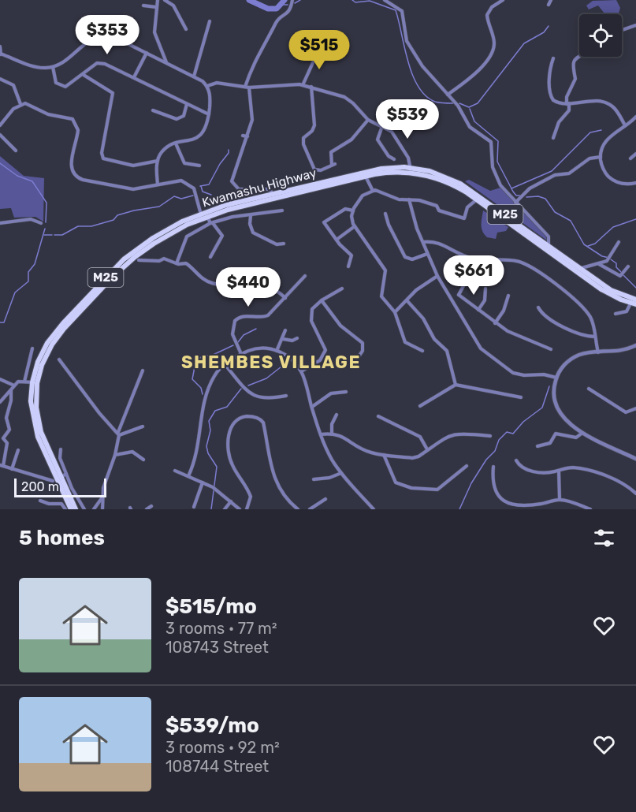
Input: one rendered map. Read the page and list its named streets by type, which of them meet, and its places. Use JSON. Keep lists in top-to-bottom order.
{
  "streets": {
    "main road": ["Kwamashu Highway", "M25"]
  },
  "districts": ["SHEMBES VILLAGE"],
  "scale_bar": "200 m",
  "page": {
    "price": [
      "$353",
      "$515",
      "$539",
      "$661",
      "$440"
    ],
    "scale": "200 m",
    "heading": "5 homes",
    "list": [
      {
        "name": "$515/mo",
        "note": "3 rooms · 77 m² · 108743 Street"
      },
      {
        "name": "$539/mo",
        "note": "3 rooms · 92 m² · 108744 Street"
      }
    ]
  }
}
